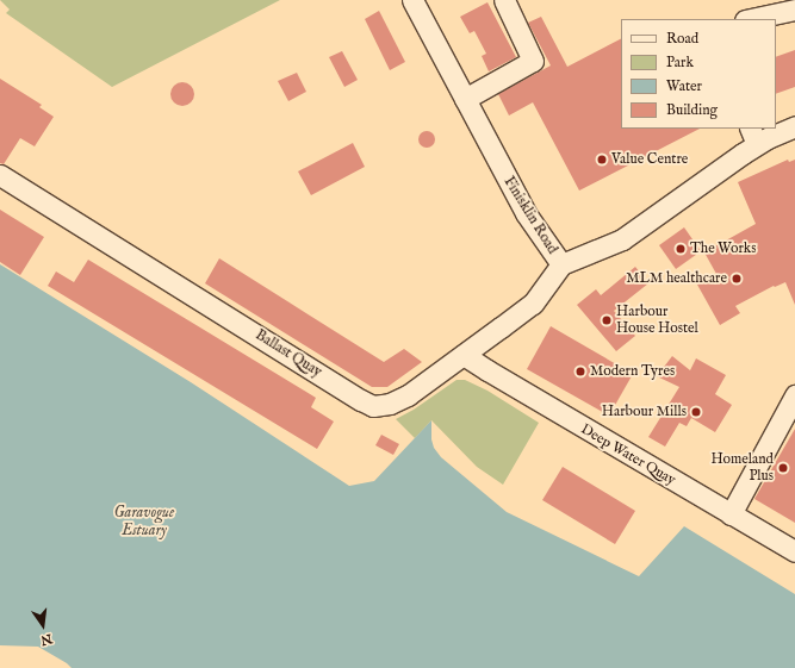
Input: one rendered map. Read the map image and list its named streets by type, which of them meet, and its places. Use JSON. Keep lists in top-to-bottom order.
{
  "streets": {
    "street": ["Finisklin Road", "Ballast Quay", "Deep Water Quay"]
  },
  "crossings": [
    ["Finisklin Road", "Ballast Quay"],
    ["Ballast Quay", "Deep Water Quay"]
  ],
  "water": ["Garavogue Estuary"],
  "places": [
    "Value Centre",
    "The Works",
    "MLM healthcare",
    "Harbour House Hostel",
    "Modern Tyres",
    "Harbour Mills",
    "Homeland Plus"
  ],
  "legend": [
    "Road",
    "Park",
    "Water",
    "Building"
  ],
  "north": "bottom"
}
